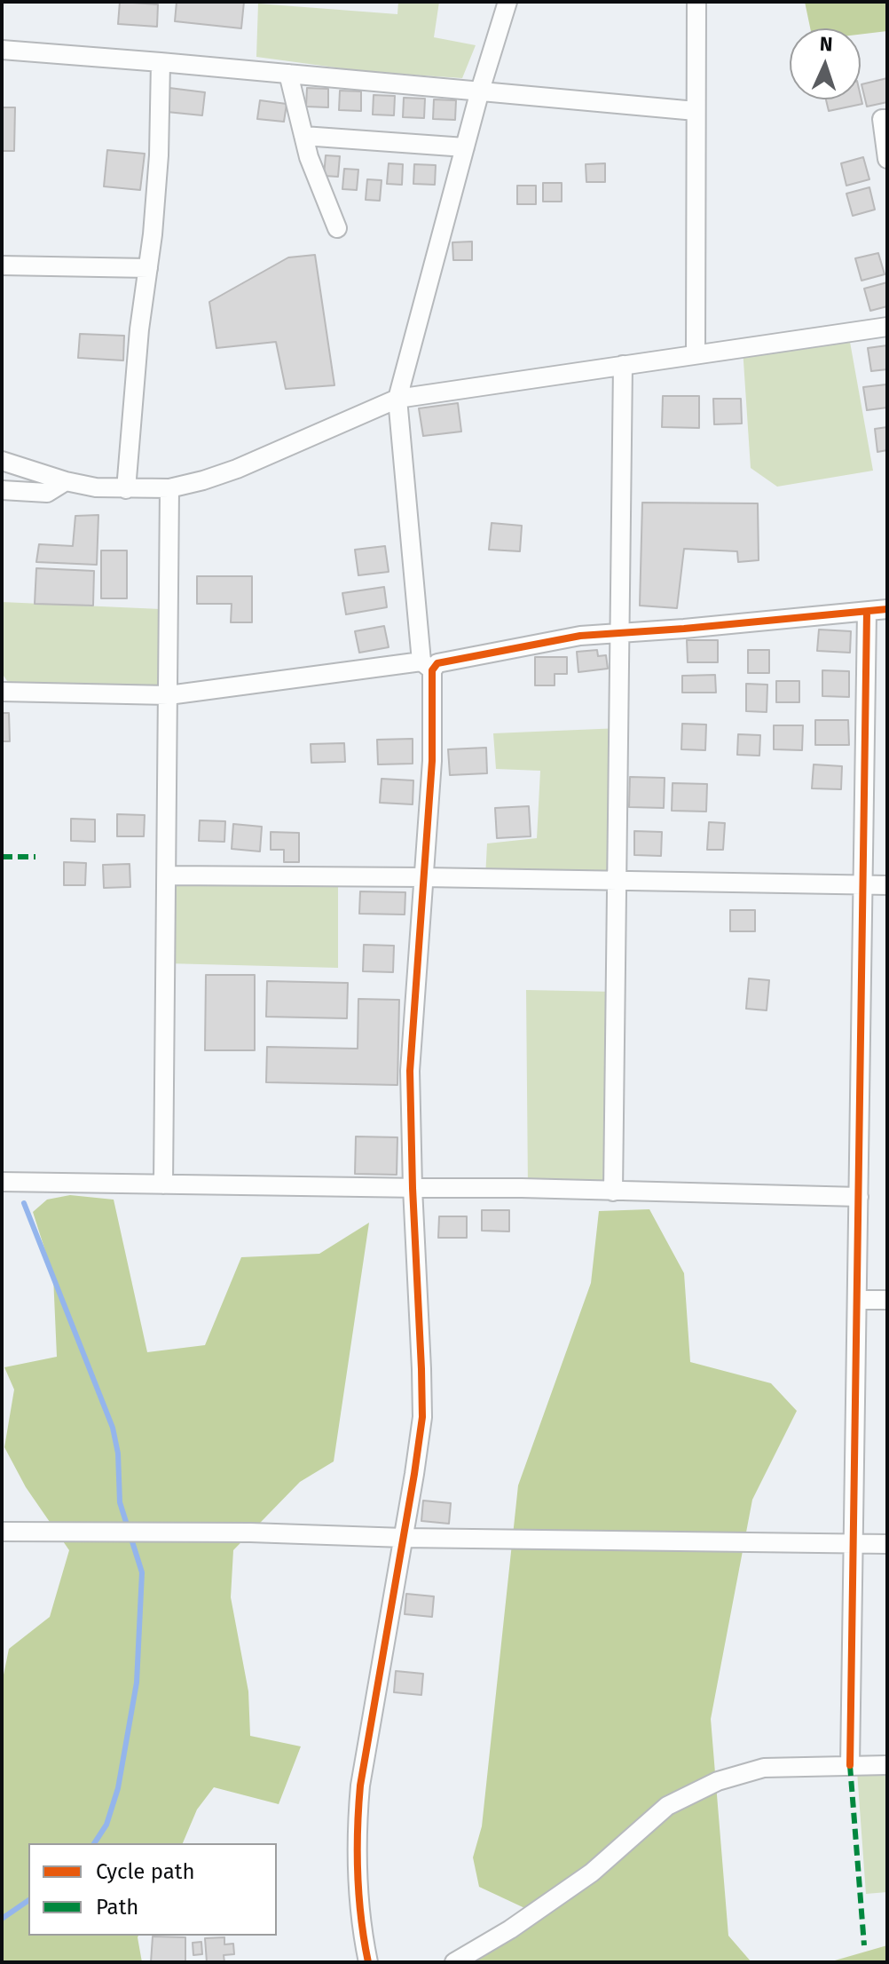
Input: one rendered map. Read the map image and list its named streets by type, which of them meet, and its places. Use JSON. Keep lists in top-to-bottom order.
{
  "legend": ["Cycle path", "Path"],
  "north": "top"
}
